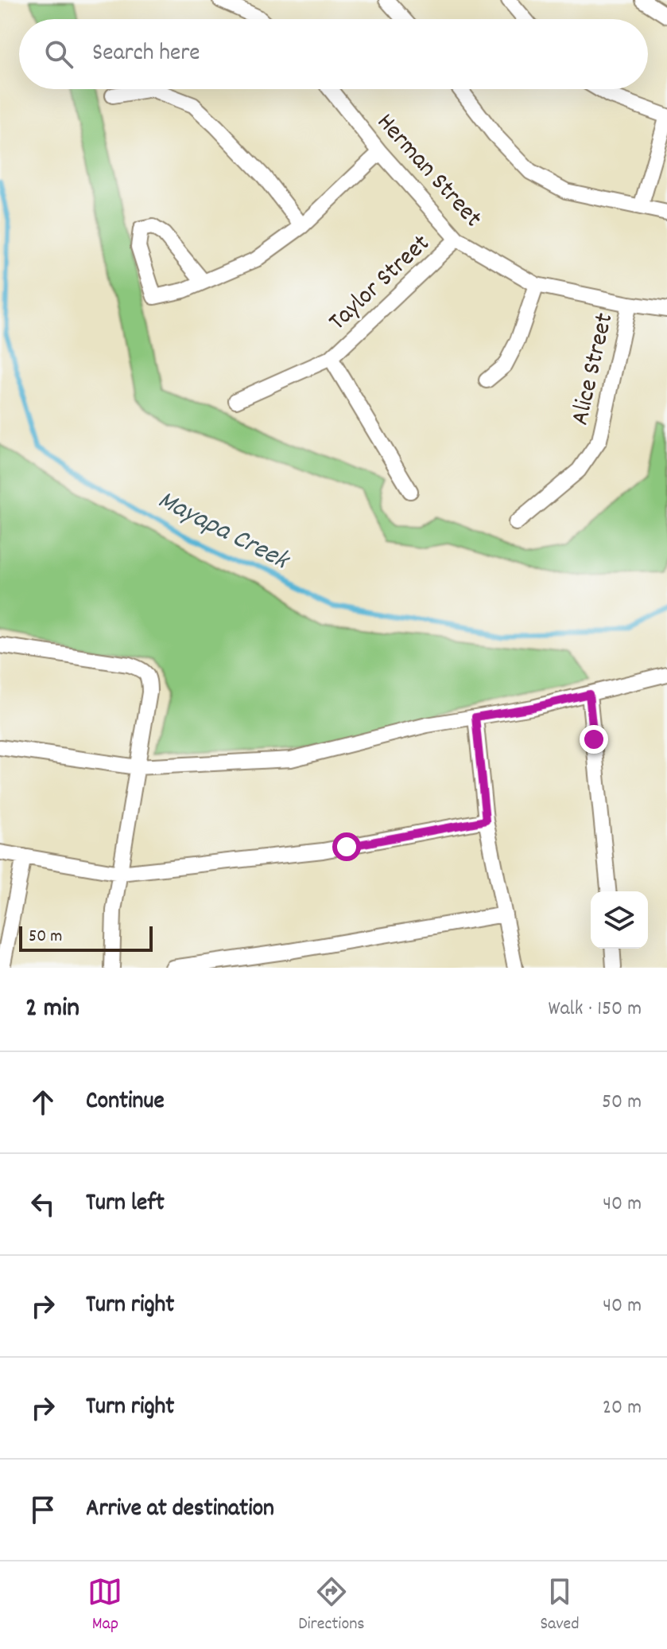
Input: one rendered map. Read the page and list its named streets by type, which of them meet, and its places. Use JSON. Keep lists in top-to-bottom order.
{
  "streets": {
    "street": ["Herman Street", "Taylor Street", "Alice Street"]
  },
  "crossings": [
    ["Herman Street", "Taylor Street"],
    ["Herman Street", "Alice Street"]
  ],
  "water": ["Mayapa Creek"],
  "scale_bar": "50 m",
  "page": {
    "search": "Search here",
    "scale": "50 m",
    "heading": ["2 min", "Walk · 150 m"],
    "list": [
      ["Continue", "50 m"],
      ["Turn left", "40 m"],
      ["Turn right", "40 m"],
      ["Turn right", "20 m"],
      "Arrive at destination"
    ],
    "nav": ["Map", "Directions", "Saved"]
  }
}
